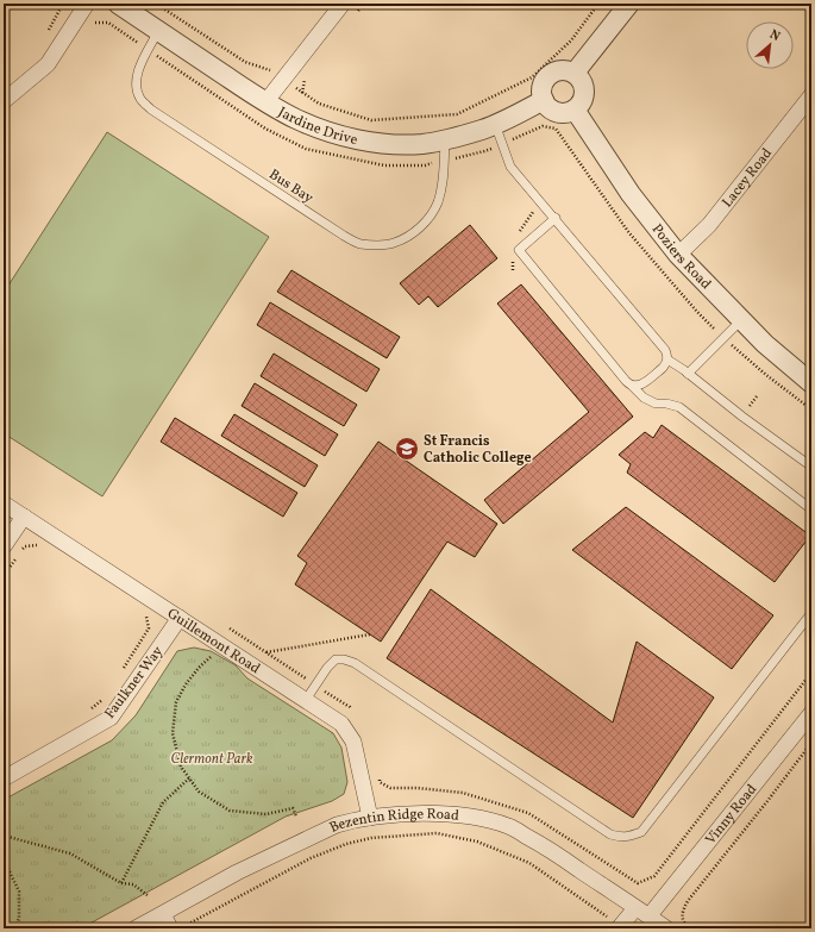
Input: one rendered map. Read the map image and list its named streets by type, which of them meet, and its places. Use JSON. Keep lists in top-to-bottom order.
{
  "streets": {
    "street": [
      "Jardine Drive",
      "Lacey Road",
      "Poziers Road",
      "Guillemont Road",
      "Faulkner Way",
      "Vinny Road",
      "Bezentin Ridge Road"
    ],
    "lane": ["Bus Bay"]
  },
  "crossings": [
    ["Jardine Drive", "Bus Bay"],
    ["Jardine Drive", "Poziers Road"],
    ["Lacey Road", "Poziers Road"],
    ["Guillemont Road", "Faulkner Way"],
    ["Guillemont Road", "Bezentin Ridge Road"],
    ["Vinny Road", "Bezentin Ridge Road"]
  ],
  "parks": ["Clermont Park"],
  "places": {
    "school or university": ["St Francis Catholic College"]
  },
  "north": "top right"
}
